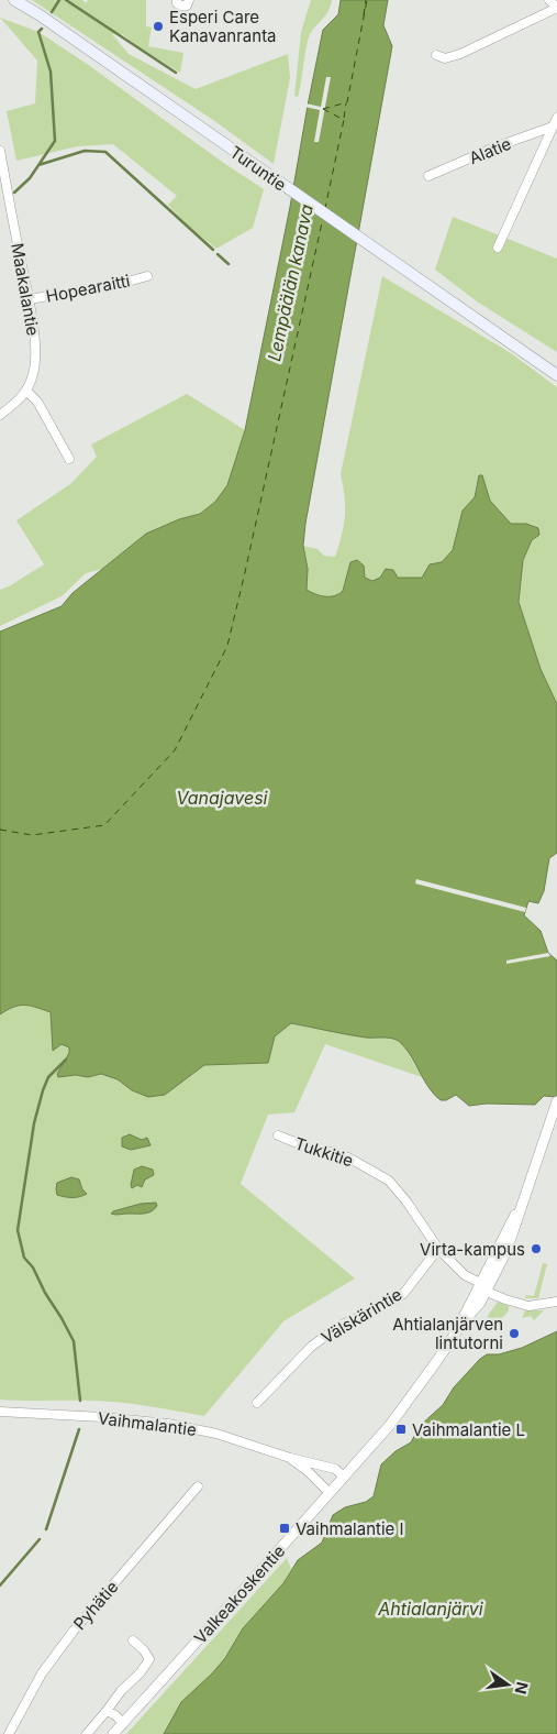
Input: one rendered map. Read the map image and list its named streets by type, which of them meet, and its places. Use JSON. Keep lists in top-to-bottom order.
{
  "streets": {
    "main road": ["Turuntie"],
    "street": [
      "Alatie",
      "Hopearaitti",
      "Maakalantie",
      "Tukkitie",
      "Välskärintie",
      "Vaihmalantie",
      "Valkeakoskentie",
      "Pyhätie"
    ]
  },
  "crossings": [
    ["Hopearaitti", "Maakalantie"],
    ["Tukkitie", "Välskärintie"],
    ["Tukkitie", "Valkeakoskentie"],
    ["Vaihmalantie", "Valkeakoskentie"]
  ],
  "water": ["Lempäälän kanava", "Vanajavesi", "Ahtialanjärvi"],
  "places": {
    "other": ["Esperi Care Kanavanranta", "Virta-kampus", "Ahtialanjärven lintutorni"],
    "transit": ["Vaihmalantie L", "Vaihmalantie I"]
  },
  "north": "right"
}
